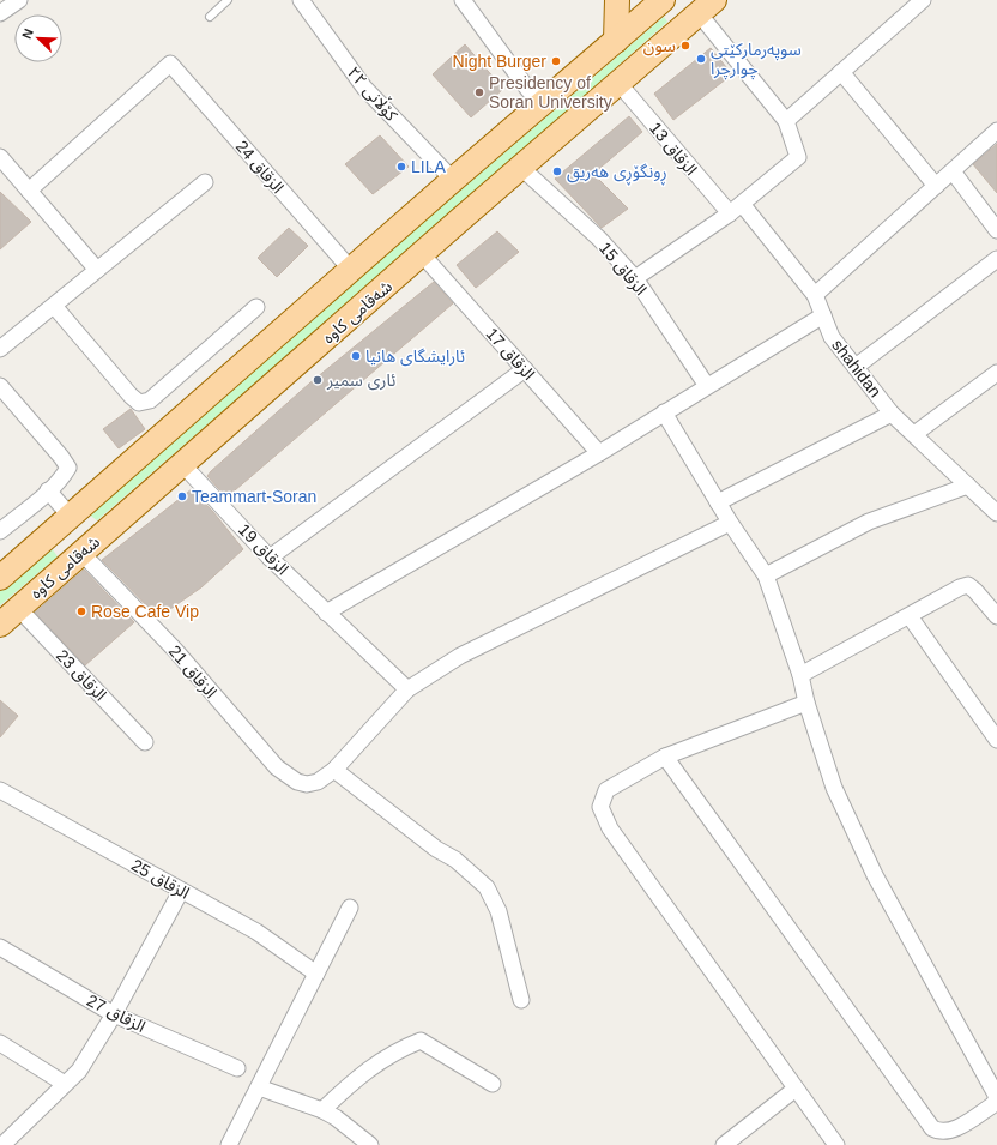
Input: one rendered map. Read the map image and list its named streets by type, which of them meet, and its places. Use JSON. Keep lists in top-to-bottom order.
{
  "streets": {
    "main road": ["شەقامی کاوە"],
    "street": [
      "کۆڵانی ٢٢",
      "الزقاق 13",
      "الزقاق 24",
      "الزقاق 15",
      "الزقاق 17",
      "shahidan",
      "الزقاق 19",
      "الزقاق 21",
      "الزقاق 23",
      "الزقاق 25",
      "الزقاق 27"
    ]
  },
  "crossings": [
    ["کۆڵانی ٢٢", "شەقامی کاوە"],
    ["الزقاق 13", "شەقامی کاوە"],
    ["الزقاق 24", "شەقامی کاوە"],
    ["الزقاق 15", "شەقامی کاوە"],
    ["شەقامی کاوە", "الزقاق 17"],
    ["شەقامی کاوە", "الزقاق 19"],
    ["شەقامی کاوە", "الزقاق 21"],
    ["شەقامی کاوە", "الزقاق 23"]
  ],
  "places": [
    "سون",
    "سوپەرمارکێتی چوارچرا",
    "Night Burger",
    "Presidency of Soran University",
    "LILA",
    "ڕونگۆڕی هەریق",
    "ئارایشگای هانیا",
    "ئارى سمير",
    "Teammart-Soran",
    "Rose Cafe Vip"
  ],
  "north": "top left"
}
